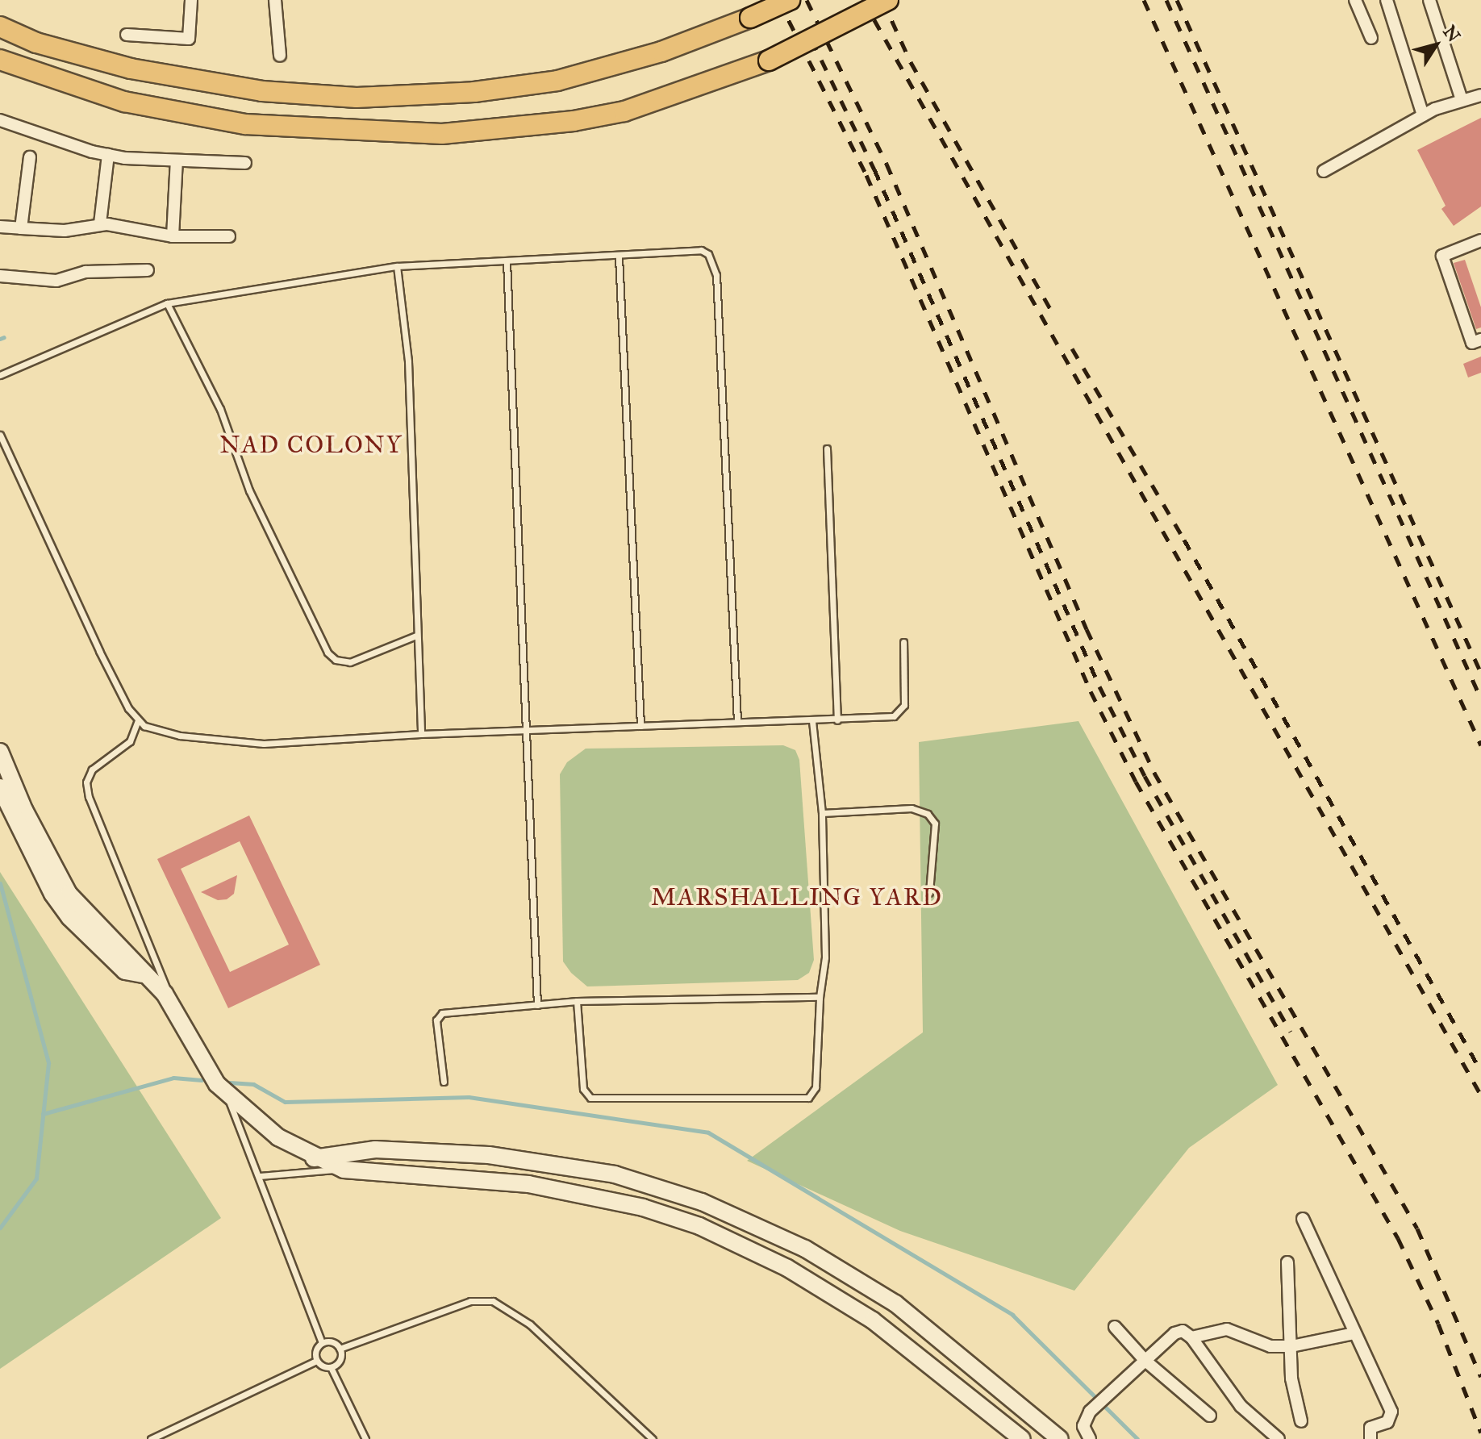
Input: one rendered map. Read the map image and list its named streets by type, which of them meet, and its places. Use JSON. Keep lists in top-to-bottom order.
{
  "districts": ["NAD COLONY", "MARSHALLING YARD"],
  "north": "top right"
}
